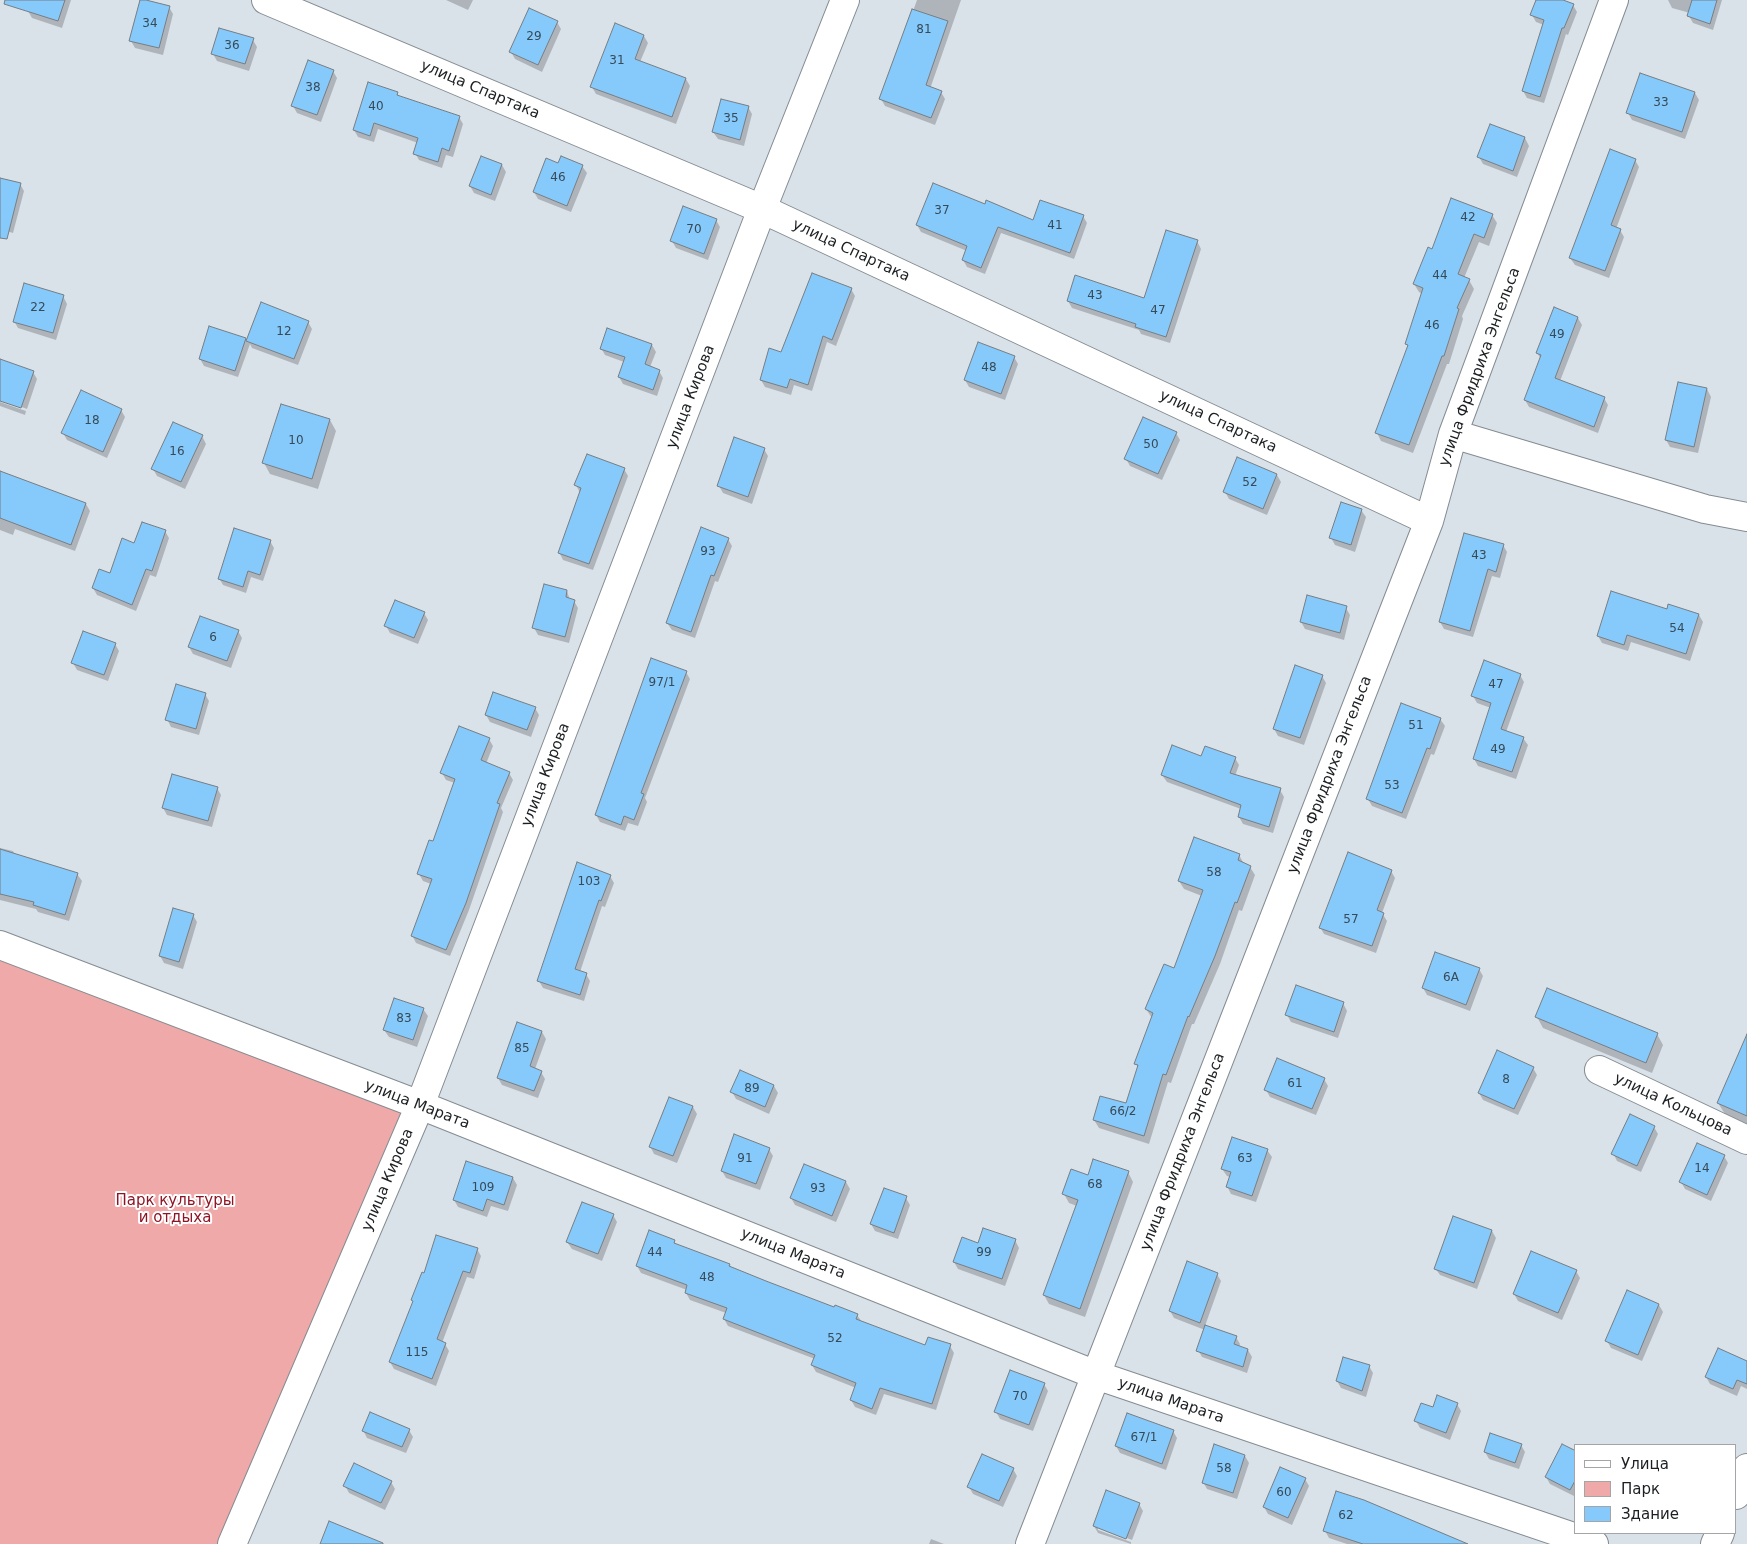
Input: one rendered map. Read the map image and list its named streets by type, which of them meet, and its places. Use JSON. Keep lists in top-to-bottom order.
{
  "streets": {
    "street": [
      "улица Спартака",
      "улица Фридриха Энгельса",
      "улица Кирова",
      "улица Марата",
      "улица Кольцова"
    ]
  },
  "crossings": [
    ["улица Спартака", "улица Фридриха Энгельса"],
    ["улица Спартака", "улица Кирова"],
    ["улица Фридриха Энгельса", "улица Марата"],
    ["улица Кирова", "улица Марата"]
  ],
  "parks": ["Парк культуры и отдыха"],
  "house_numbers": [
    "34",
    "81",
    "29",
    "36",
    "31",
    "38",
    "33",
    "40",
    "35",
    "46",
    "37",
    "42",
    "41",
    "70",
    "44",
    "43",
    "22",
    "47",
    "46",
    "12",
    "49",
    "48",
    "18",
    "10",
    "50",
    "16",
    "52",
    "93",
    "43",
    "54",
    "6",
    "97/1",
    "47",
    "51",
    "49",
    "53",
    "58",
    "103",
    "57",
    "6А",
    "83",
    "85",
    "8",
    "61",
    "89",
    "66/2",
    "91",
    "63",
    "14",
    "68",
    "109",
    "93",
    "44",
    "99",
    "48",
    "52",
    "115",
    "70",
    "67/1",
    "58",
    "60",
    "62"
  ],
  "legend": ["Улица", "Парк", "Здание"]
}
